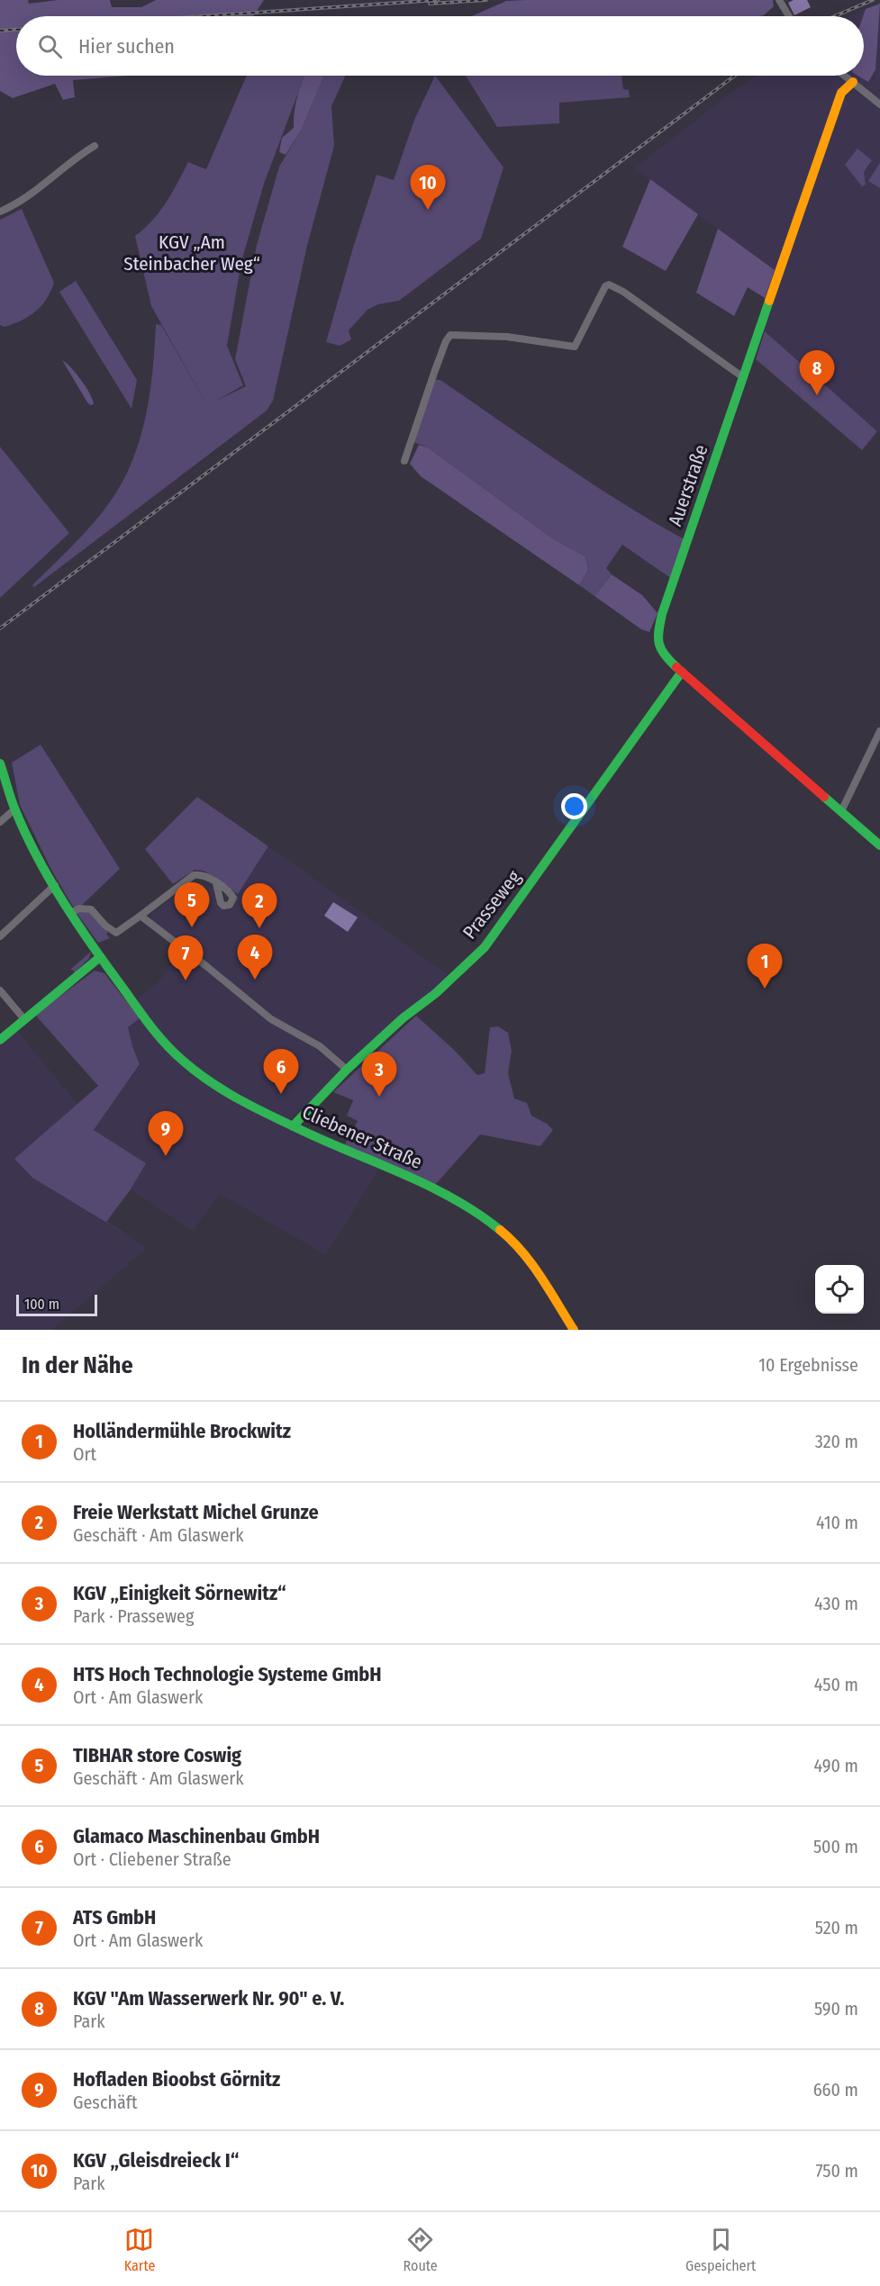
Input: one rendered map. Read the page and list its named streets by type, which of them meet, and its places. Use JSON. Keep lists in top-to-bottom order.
{
  "streets": {
    "street": ["Auerstraße", "Prasseweg", "Cliebener Straße"]
  },
  "crossings": [
    ["Auerstraße", "Prasseweg"],
    ["Prasseweg", "Cliebener Straße"]
  ],
  "parks": ["KGV „Am Steinbacher Weg“"],
  "scale_bar": "100 m",
  "page": {
    "search": "Hier suchen",
    "pins": [
      "10",
      "8",
      "5",
      "2",
      "4",
      "7",
      "1",
      "6",
      "3",
      "9"
    ],
    "scale": "100 m",
    "heading": ["In der Nähe", "10 Ergebnisse"],
    "list": [
      {
        "mark": "1",
        "name": "Holländermühle Brockwitz",
        "note": "Ort",
        "value": "320 m"
      },
      {
        "mark": "2",
        "name": "Freie Werkstatt Michel Grunze",
        "note": "Geschäft · Am Glaswerk",
        "value": "410 m"
      },
      {
        "mark": "3",
        "name": "KGV „Einigkeit Sörnewitz“",
        "note": "Park · Prasseweg",
        "value": "430 m"
      },
      {
        "mark": "4",
        "name": "HTS Hoch Technologie Systeme GmbH",
        "note": "Ort · Am Glaswerk",
        "value": "450 m"
      },
      {
        "mark": "5",
        "name": "TIBHAR store Coswig",
        "note": "Geschäft · Am Glaswerk",
        "value": "490 m"
      },
      {
        "mark": "6",
        "name": "Glamaco Maschinenbau GmbH",
        "note": "Ort · Cliebener Straße",
        "value": "500 m"
      },
      {
        "mark": "7",
        "name": "ATS GmbH",
        "note": "Ort · Am Glaswerk",
        "value": "520 m"
      },
      {
        "mark": "8",
        "name": "KGV \"Am Wasserwerk Nr. 90\" e. V.",
        "note": "Park",
        "value": "590 m"
      },
      {
        "mark": "9",
        "name": "Hofladen Bioobst Görnitz",
        "note": "Geschäft",
        "value": "660 m"
      },
      {
        "mark": "10",
        "name": "KGV „Gleisdreieck I“",
        "note": "Park",
        "value": "750 m"
      }
    ],
    "nav": ["Karte", "Route", "Gespeichert"]
  }
}
